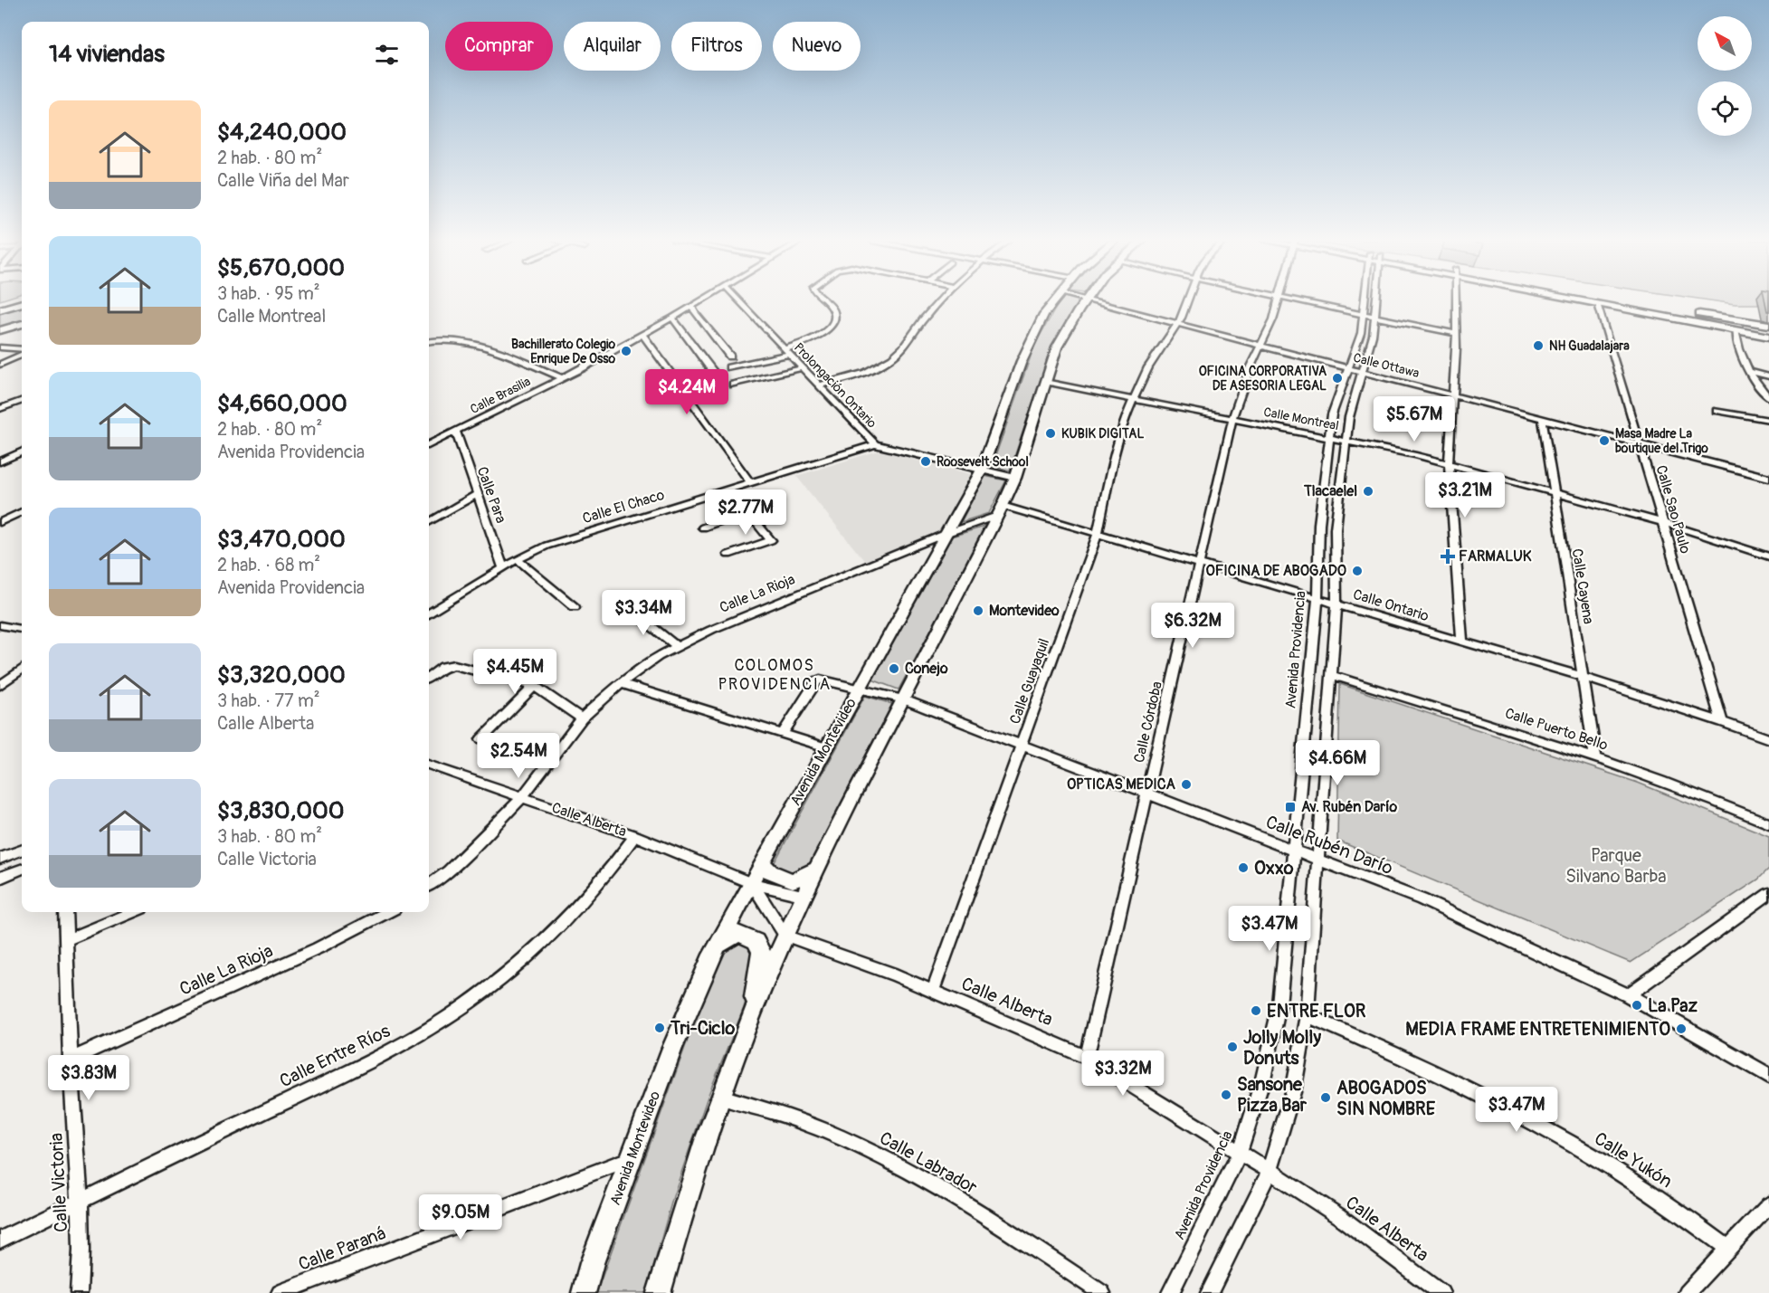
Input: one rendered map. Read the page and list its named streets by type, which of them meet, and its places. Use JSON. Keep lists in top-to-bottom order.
{
  "streets": {
    "street": [
      "Calle Ottawa",
      "Prolongación Ontario",
      "Calle Brasilia",
      "Calle Montreal",
      "Calle Para",
      "Calle El Chaco",
      "Calle Sao Paulo",
      "Calle Cayena",
      "Calle La Rioja",
      "Calle Ontario",
      "Avenida Providencia",
      "Calle Guayaquil",
      "Calle Córdoba",
      "Calle Puerto Bello",
      "Avenida Montevideo",
      "Calle Alberta",
      "Calle Rubén Darío",
      "Calle Entre Ríos",
      "Calle Yukón",
      "Calle Labrador",
      "Calle Victoria",
      "Calle Paraná"
    ]
  },
  "crossings": [
    ["Calle Ottawa", "Calle Sao Paulo"],
    ["Calle Ottawa", "Calle Cayena"],
    ["Calle Ottawa", "Avenida Providencia"],
    ["Calle Ottawa", "Calle Guayaquil"],
    ["Calle Ottawa", "Calle Córdoba"],
    ["Prolongación Ontario", "Calle El Chaco"],
    ["Prolongación Ontario", "Avenida Montevideo"],
    ["Calle Brasilia", "Calle Para"],
    ["Calle Montreal", "Calle Sao Paulo"],
    ["Calle Montreal", "Calle Cayena"],
    ["Calle Montreal", "Avenida Providencia"],
    ["Calle Montreal", "Calle Guayaquil"],
    ["Calle Montreal", "Calle Córdoba"],
    ["Calle Para", "Calle El Chaco"],
    ["Calle Sao Paulo", "Calle Ontario"],
    ["Calle Cayena", "Calle Ontario"],
    ["Calle Cayena", "Calle Puerto Bello"],
    ["Calle La Rioja", "Calle Ontario"],
    ["Calle La Rioja", "Avenida Montevideo"],
    ["Calle La Rioja", "Calle Alberta"],
    ["Calle La Rioja", "Calle Victoria"],
    ["Calle Ontario", "Avenida Providencia"],
    ["Calle Ontario", "Calle Guayaquil"],
    ["Calle Ontario", "Calle Córdoba"],
    ["Avenida Providencia", "Calle Alberta"],
    ["Avenida Providencia", "Calle Rubén Darío"],
    ["Calle Guayaquil", "Calle Alberta"],
    ["Calle Guayaquil", "Calle Rubén Darío"],
    ["Calle Córdoba", "Calle Alberta"],
    ["Calle Córdoba", "Calle Rubén Darío"],
    ["Avenida Montevideo", "Calle Alberta"],
    ["Avenida Montevideo", "Calle Rubén Darío"],
    ["Avenida Montevideo", "Calle Paraná"],
    ["Calle Alberta", "Calle Entre Ríos"],
    ["Calle Entre Ríos", "Calle Victoria"]
  ],
  "districts": ["COLOMOS PROVIDENCIA"],
  "parks": ["Parque Silvano Barba"],
  "places": {
    "other": [
      "NH Guadalajara",
      "Bachillerato Colegio Enrique De Osso",
      "OFICINA CORPORATIVA DE ASESORIA LEGAL",
      "KUBIK DIGITAL",
      "Masa Madre La boutique del Trigo",
      "Roosevelt School",
      "Tlacaelel",
      "OFICINA DE ABOGADO",
      "Montevideo",
      "Conejo",
      "OPTICAS MEDICA",
      "Oxxo",
      "La Paz",
      "ENTRE FLOR",
      "Tri-Ciclo",
      "MEDIA FRAME ENTRETENIMIENTO",
      "Jolly Molly Donuts",
      "Sansone Pizza Bar",
      "ABOGADOS SIN NOMBRE"
    ],
    "health": ["FARMALUK"],
    "transit": ["Av. Rubén Darío"]
  },
  "north": "top left",
  "page": {
    "chip": [
      "Comprar",
      "Alquilar",
      "Filtros",
      "Nuevo"
    ],
    "heading": "14 viviendas",
    "list": [
      {
        "name": "$4,240,000",
        "note": "2 hab. · 80 m² · Calle Viña del Mar"
      },
      {
        "name": "$5,670,000",
        "note": "3 hab. · 95 m² · Calle Montreal"
      },
      {
        "name": "$4,660,000",
        "note": "2 hab. · 80 m² · Avenida Providencia"
      },
      {
        "name": "$3,470,000",
        "note": "2 hab. · 68 m² · Avenida Providencia"
      },
      {
        "name": "$3,320,000",
        "note": "3 hab. · 77 m² · Calle Alberta"
      },
      {
        "name": "$3,830,000",
        "note": "3 hab. · 80 m² · Calle Victoria"
      }
    ],
    "price": [
      "$4.24M",
      "$5.67M",
      "$3.21M",
      "$2.77M",
      "$3.34M",
      "$6.32M",
      "$4.45M",
      "$2.54M",
      "$4.66M",
      "$3.47M",
      "$3.32M",
      "$3.83M",
      "$3.47M",
      "$9.05M"
    ]
  }
}
